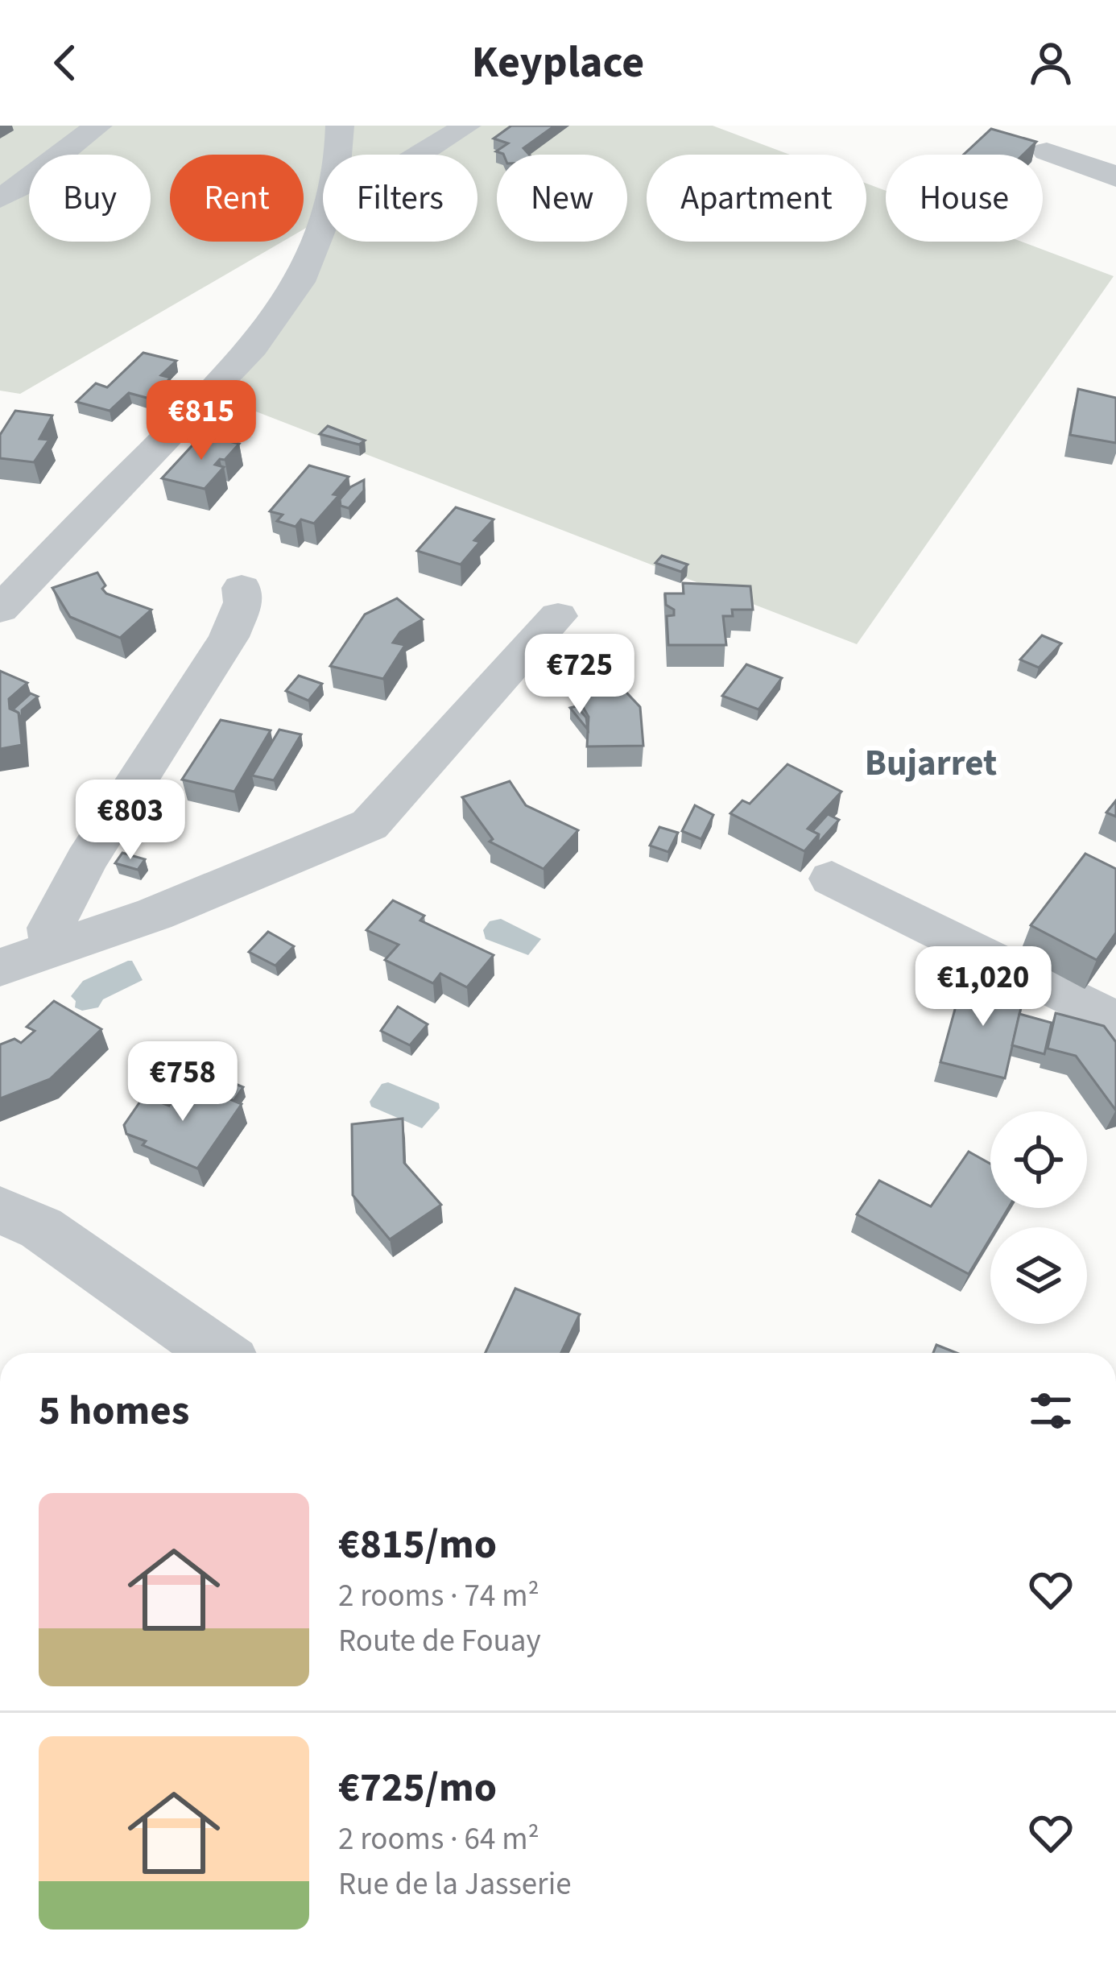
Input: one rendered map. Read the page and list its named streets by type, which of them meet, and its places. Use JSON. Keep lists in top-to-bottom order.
{
  "districts": ["Bujarret"],
  "page": {
    "header": "Keyplace",
    "chip": [
      "Buy",
      "Rent",
      "Filters",
      "New",
      "Apartment",
      "House"
    ],
    "price": [
      "€815",
      "€725",
      "€803",
      "€1,020",
      "€758"
    ],
    "heading": "5 homes",
    "list": [
      {
        "name": "€815/mo",
        "note": "2 rooms · 74 m² · Route de Fouay"
      },
      {
        "name": "€725/mo",
        "note": "2 rooms · 64 m² · Rue de la Jasserie"
      }
    ]
  }
}
